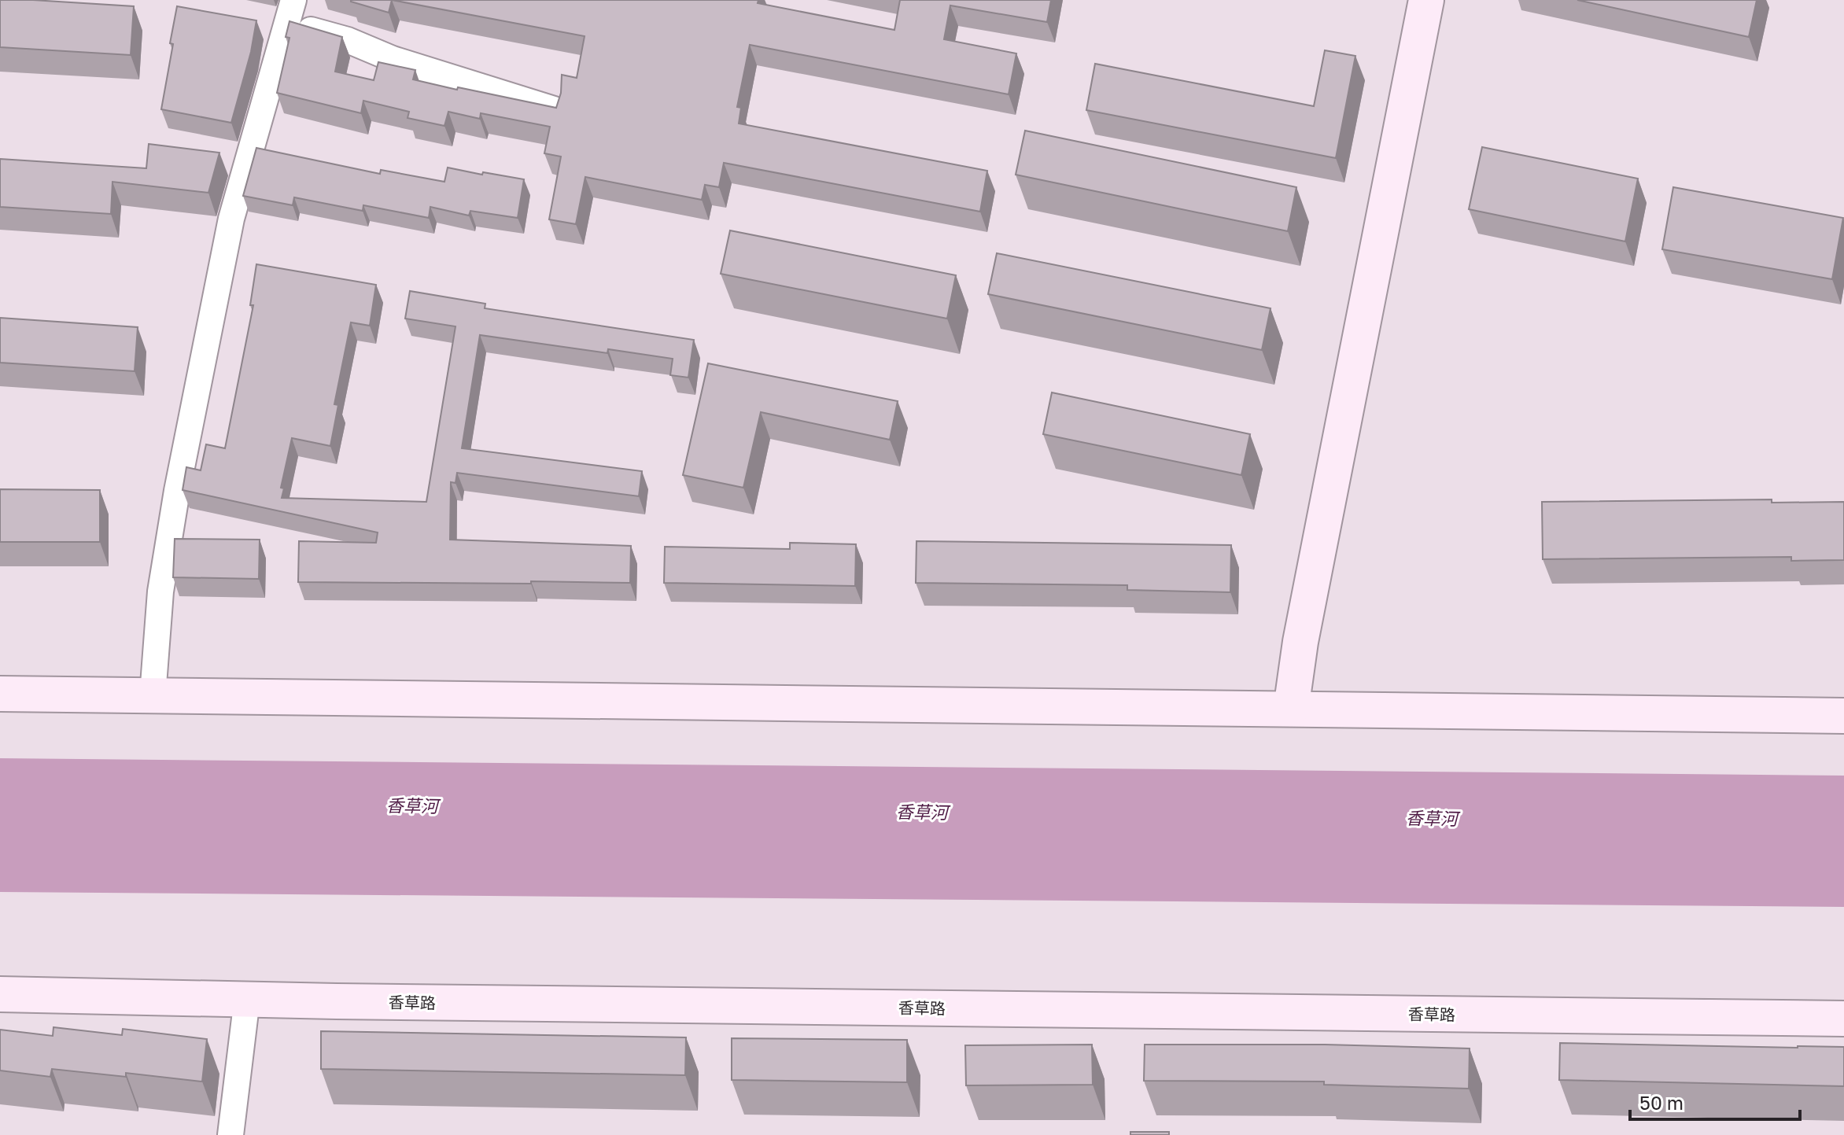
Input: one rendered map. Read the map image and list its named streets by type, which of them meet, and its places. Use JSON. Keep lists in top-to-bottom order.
{
  "streets": {
    "street": ["香草路"]
  },
  "water": ["香草河"],
  "scale_bar": "50 m"
}
